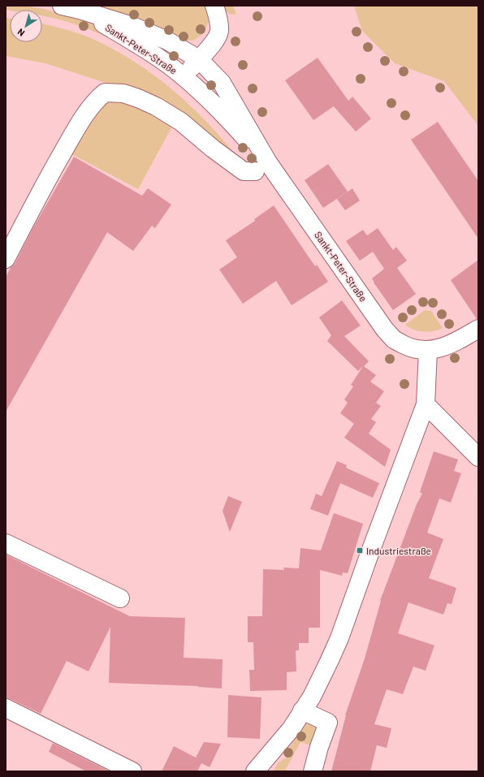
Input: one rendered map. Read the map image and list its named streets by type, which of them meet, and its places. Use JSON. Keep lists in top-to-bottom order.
{
  "streets": {
    "street": ["Sankt-Peter-Straße"]
  },
  "places": {
    "transit": ["Industriestraße"]
  },
  "north": "bottom left"
}
